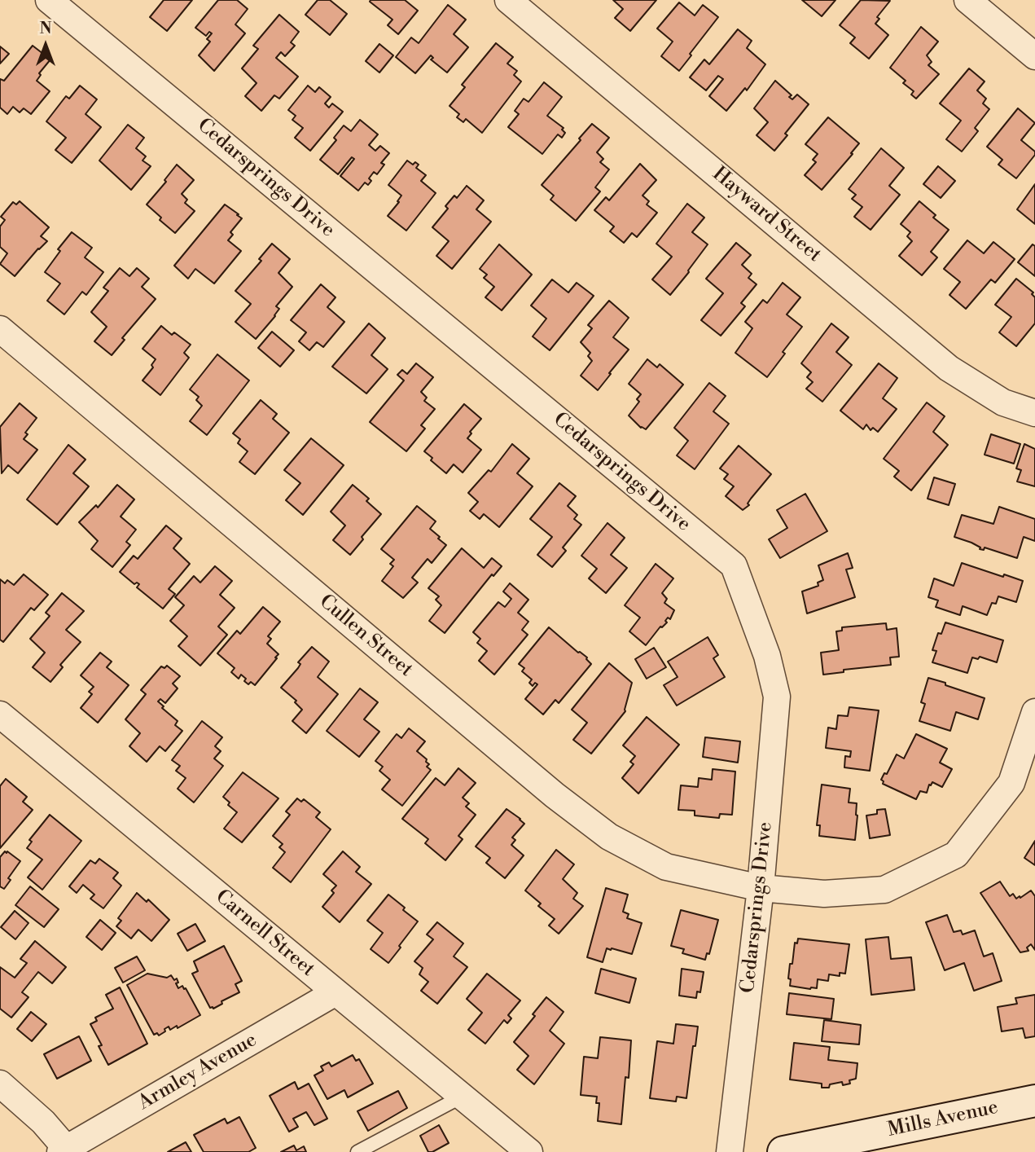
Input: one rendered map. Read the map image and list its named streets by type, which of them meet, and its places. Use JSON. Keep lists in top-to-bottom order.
{
  "streets": {
    "street": [
      "Cedarsprings Drive",
      "Hayward Street",
      "Cullen Street",
      "Carnell Street",
      "Armley Avenue",
      "Mills Avenue"
    ]
  },
  "crossings": [
    ["Cedarsprings Drive", "Cullen Street"],
    ["Carnell Street", "Armley Avenue"]
  ],
  "north": "top"
}
